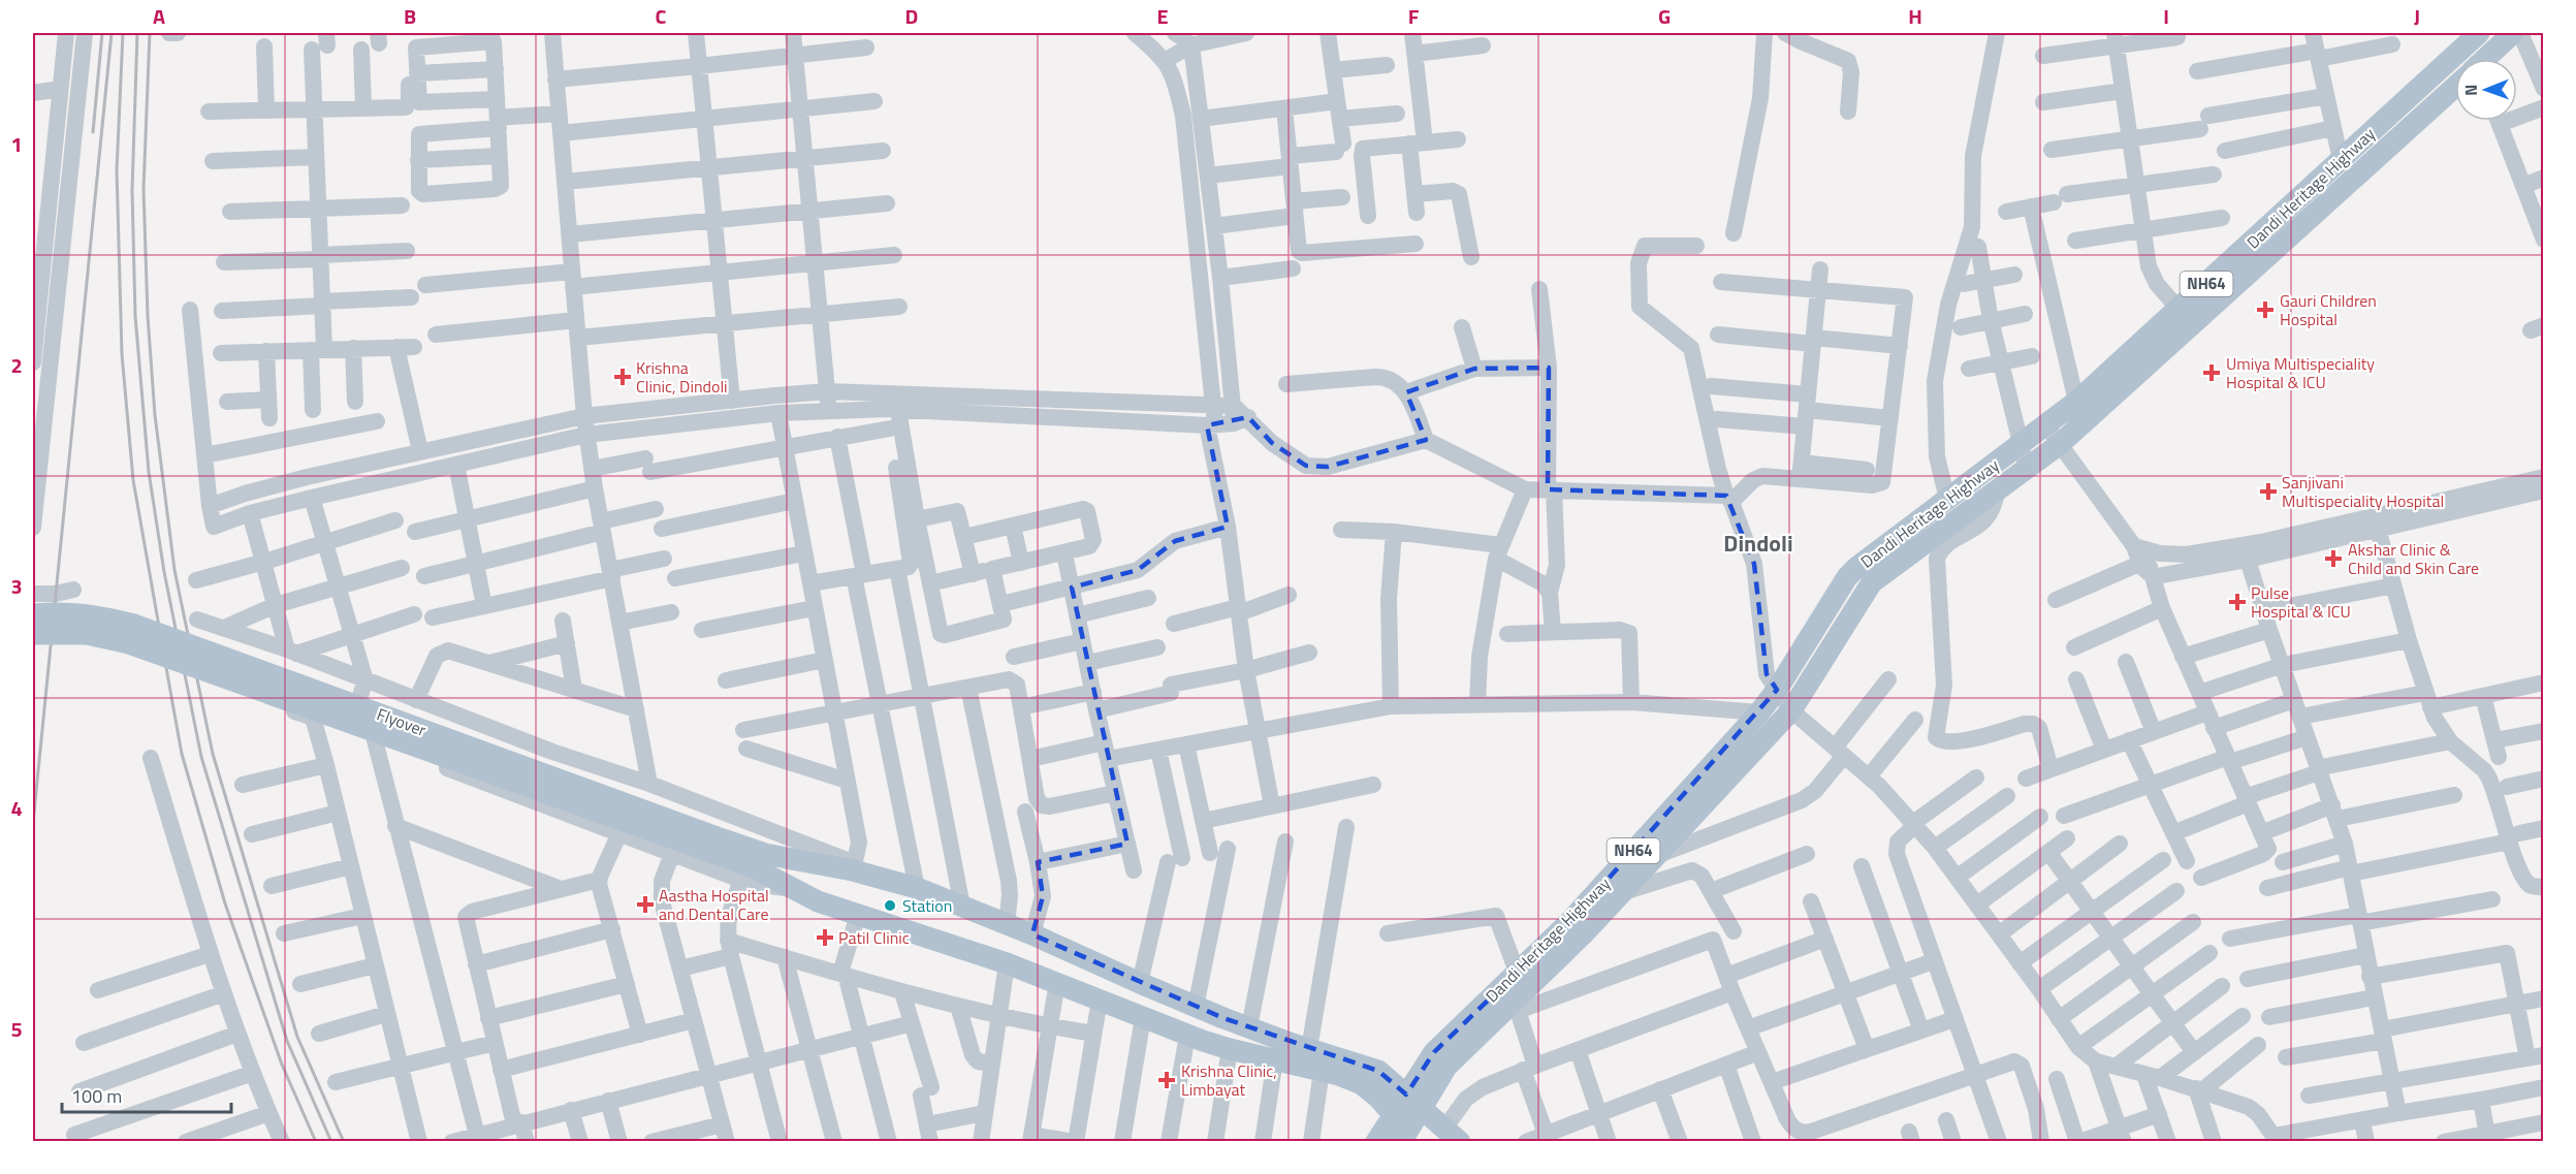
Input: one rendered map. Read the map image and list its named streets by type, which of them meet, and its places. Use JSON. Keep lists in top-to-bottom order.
{
  "streets": {
    "main road": ["Dandi Heritage Highway", "NH64", "Flyover"]
  },
  "crossings": [
    ["Dandi Heritage Highway", "NH64"]
  ],
  "districts": ["Dindoli"],
  "places": {
    "health": [
      "Gauri Children Hospital",
      "Umiya Multispeciality Hospital & ICU",
      "Krishna Clinic, Dindoli",
      "Sanjivani Multispeciality Hospital",
      "Akshar Clinic & Child and Skin Care",
      "Pulse Hospital & ICU",
      "Aastha Hospital and Dental Care",
      "Patil Clinic",
      "Krishna Clinic, Limbayat"
    ],
    "other": ["Station"]
  },
  "scale_bar": "100 m",
  "north": "left",
  "grid": {
    "columns": [
      "A",
      "B",
      "C",
      "D",
      "E",
      "F",
      "G",
      "H",
      "I",
      "J"
    ],
    "rows": [
      "1",
      "2",
      "3",
      "4",
      "5"
    ]
  }
}
